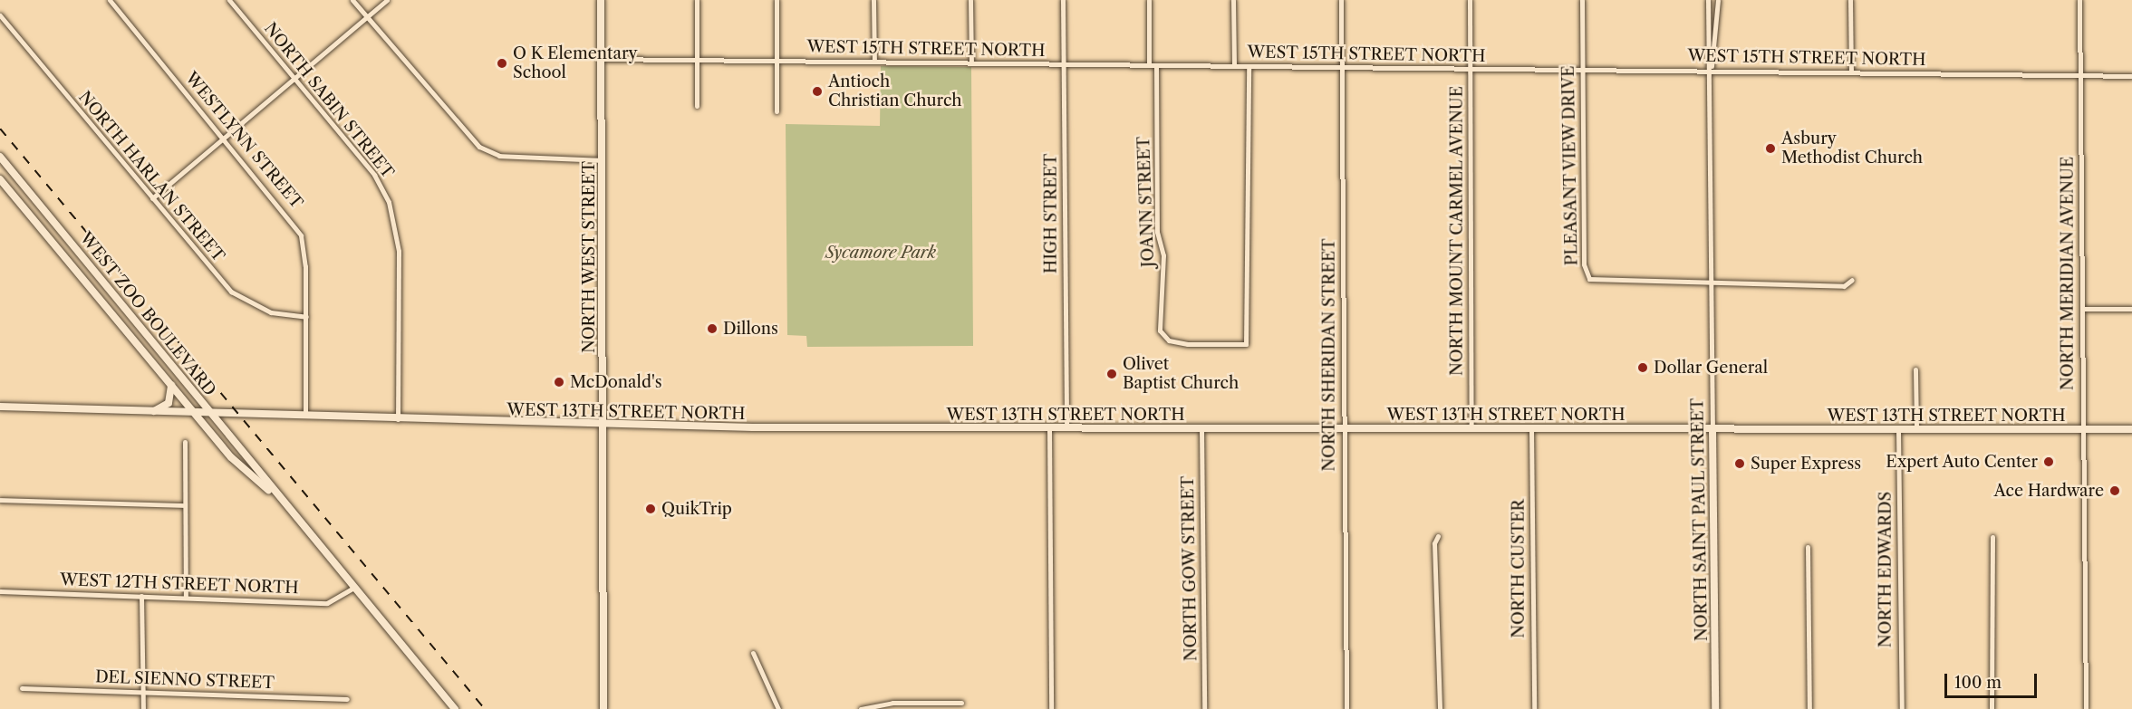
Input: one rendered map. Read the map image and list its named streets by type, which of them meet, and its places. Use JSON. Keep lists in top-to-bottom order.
{
  "streets": {
    "street": [
      "WEST 15TH STREET NORTH",
      "NORTH SABIN STREET",
      "WESTLYNN STREET",
      "PLEASANT VIEW DRIVE",
      "NORTH HARLAN STREET",
      "JOANN STREET",
      "HIGH STREET",
      "NORTH MOUNT CARMEL AVENUE",
      "NORTH WEST STREET",
      "NORTH MERIDIAN AVENUE",
      "WEST ZOO BOULEVARD",
      "NORTH SHERIDAN STREET",
      "WEST 13TH STREET NORTH",
      "NORTH SAINT PAUL STREET",
      "NORTH GOW STREET",
      "NORTH CUSTER",
      "NORTH EDWARDS",
      "WEST 12TH STREET NORTH",
      "DEL SIENNO STREET"
    ]
  },
  "crossings": [
    ["WEST 15TH STREET NORTH", "PLEASANT VIEW DRIVE"],
    ["WEST 15TH STREET NORTH", "JOANN STREET"],
    ["WEST 15TH STREET NORTH", "HIGH STREET"],
    ["WEST 15TH STREET NORTH", "NORTH MOUNT CARMEL AVENUE"],
    ["WEST 15TH STREET NORTH", "NORTH WEST STREET"],
    ["WEST 15TH STREET NORTH", "NORTH MERIDIAN AVENUE"],
    ["WEST 15TH STREET NORTH", "NORTH SHERIDAN STREET"],
    ["WEST 15TH STREET NORTH", "NORTH SAINT PAUL STREET"],
    ["NORTH SABIN STREET", "WEST 13TH STREET NORTH"],
    ["WESTLYNN STREET", "NORTH HARLAN STREET"],
    ["WESTLYNN STREET", "WEST 13TH STREET NORTH"],
    ["PLEASANT VIEW DRIVE", "NORTH SAINT PAUL STREET"],
    ["HIGH STREET", "WEST 13TH STREET NORTH"],
    ["NORTH MOUNT CARMEL AVENUE", "WEST 13TH STREET NORTH"],
    ["NORTH WEST STREET", "WEST 13TH STREET NORTH"],
    ["NORTH MERIDIAN AVENUE", "WEST 13TH STREET NORTH"],
    ["WEST ZOO BOULEVARD", "WEST 13TH STREET NORTH"],
    ["WEST ZOO BOULEVARD", "WEST 12TH STREET NORTH"],
    ["NORTH SHERIDAN STREET", "WEST 13TH STREET NORTH"],
    ["WEST 13TH STREET NORTH", "NORTH SAINT PAUL STREET"],
    ["WEST 13TH STREET NORTH", "NORTH GOW STREET"],
    ["WEST 13TH STREET NORTH", "NORTH CUSTER"],
    ["WEST 13TH STREET NORTH", "NORTH EDWARDS"]
  ],
  "parks": ["Sycamore Park"],
  "places": [
    "O K Elementary School",
    "Antioch Christian Church",
    "Asbury Methodist Church",
    "Dillons",
    "Dollar General",
    "Olivet Baptist Church",
    "McDonald's",
    "Expert Auto Center",
    "Super Express",
    "Ace Hardware",
    "QuikTrip"
  ],
  "scale_bar": "100 m"
}
